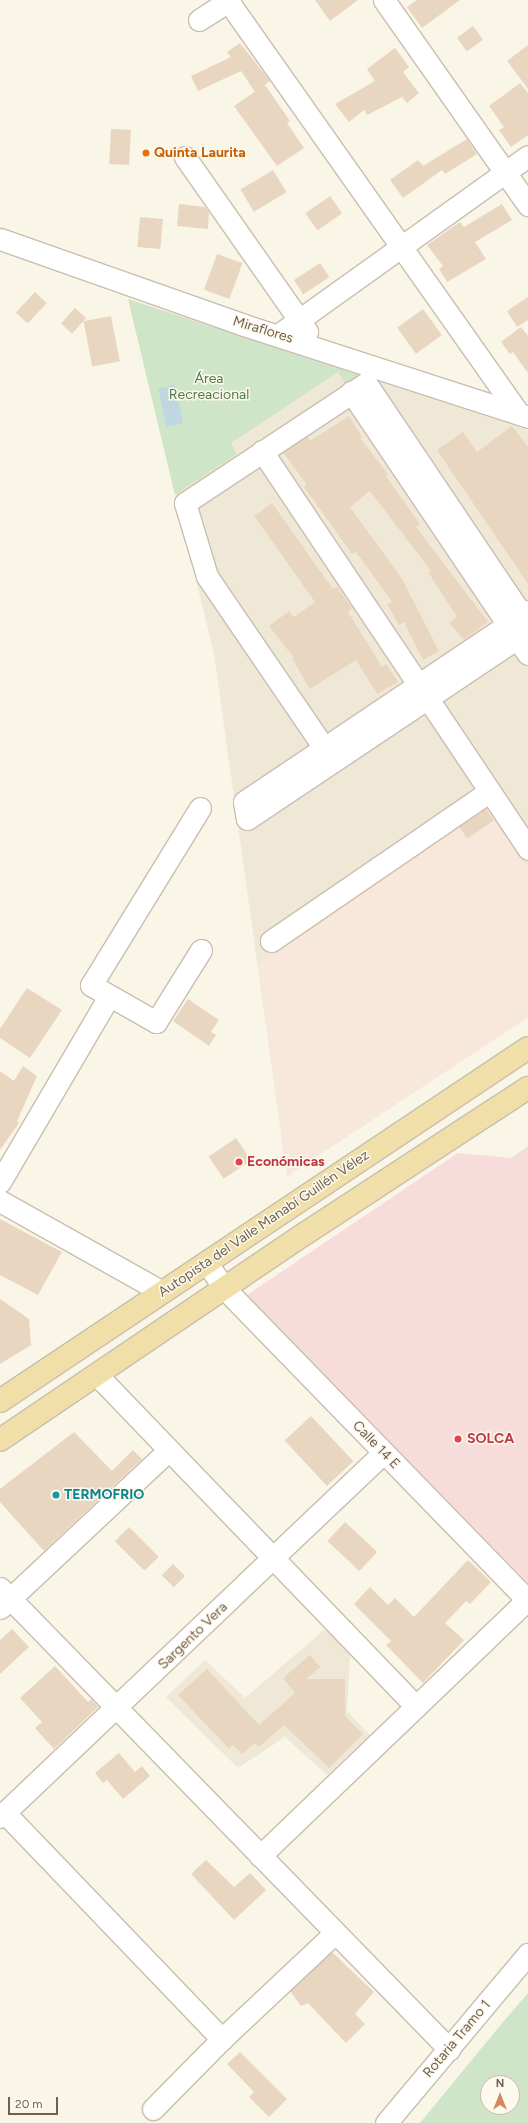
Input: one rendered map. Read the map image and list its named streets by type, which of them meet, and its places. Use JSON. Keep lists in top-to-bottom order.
{
  "streets": {
    "main road": ["Autopista del Valle Manabí Guillén Vélez"],
    "street": [
      "Miraflores",
      "Calle 14 E",
      "Sargento Vera",
      "Rotaria Tramo 1"
    ]
  },
  "crossings": [
    ["Autopista del Valle Manabí Guillén Vélez", "Calle 14 E"],
    ["Calle 14 E", "Sargento Vera"]
  ],
  "parks": ["Área Recreacional"],
  "places": [
    "Quinta Laurita",
    "Económicas",
    "SOLCA",
    "TERMOFRIO"
  ],
  "scale_bar": "20 m",
  "north": "top"
}
